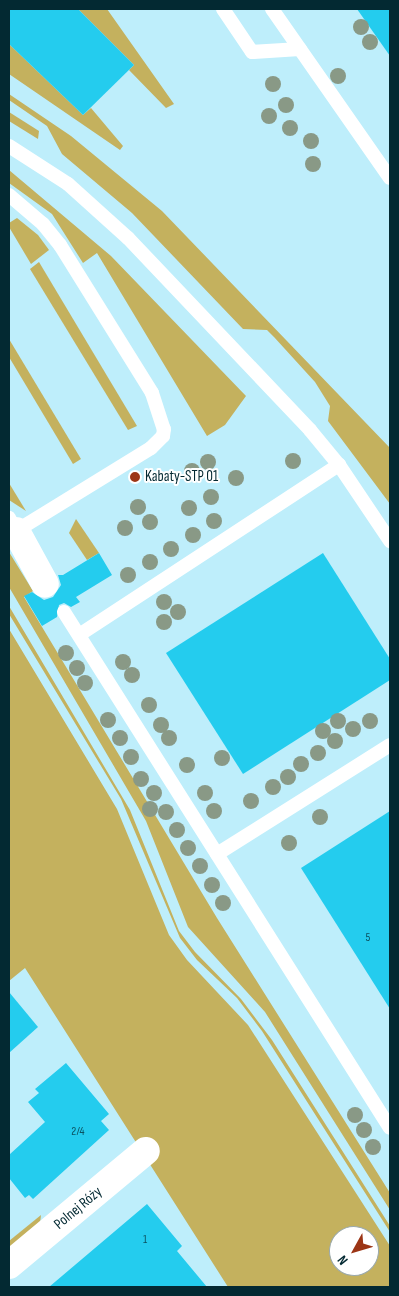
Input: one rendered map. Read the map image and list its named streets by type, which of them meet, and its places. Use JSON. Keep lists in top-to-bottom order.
{
  "streets": {
    "street": ["Polnej Róży"]
  },
  "places": ["Kabaty-STP 01"],
  "house_numbers": ["5", "2/4", "1"],
  "north": "bottom left"
}
